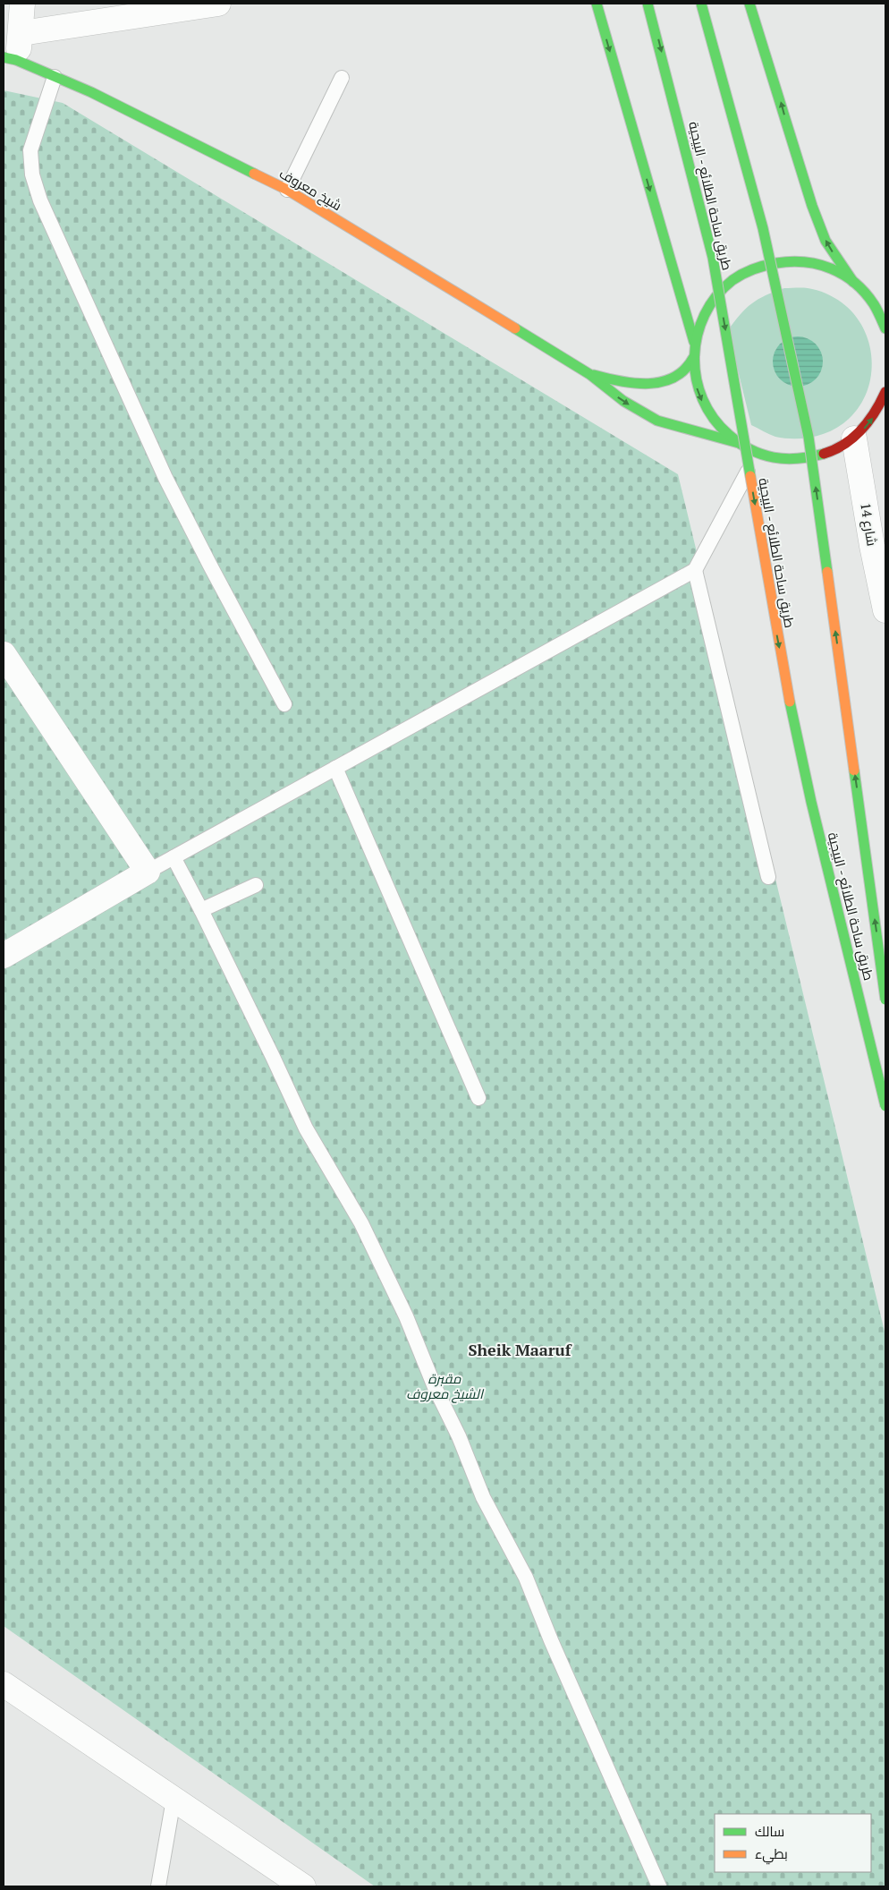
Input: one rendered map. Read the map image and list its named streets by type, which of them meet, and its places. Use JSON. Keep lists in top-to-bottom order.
{
  "streets": {
    "main road": ["شیخ معروف", "طريق ساحة الطلائع - البيجية"],
    "street": ["شارع 14"]
  },
  "districts": ["Sheik Maaruf"],
  "parks": ["مقبرة الشيخ معروف"],
  "legend": ["سالك", "بطيء"]
}
